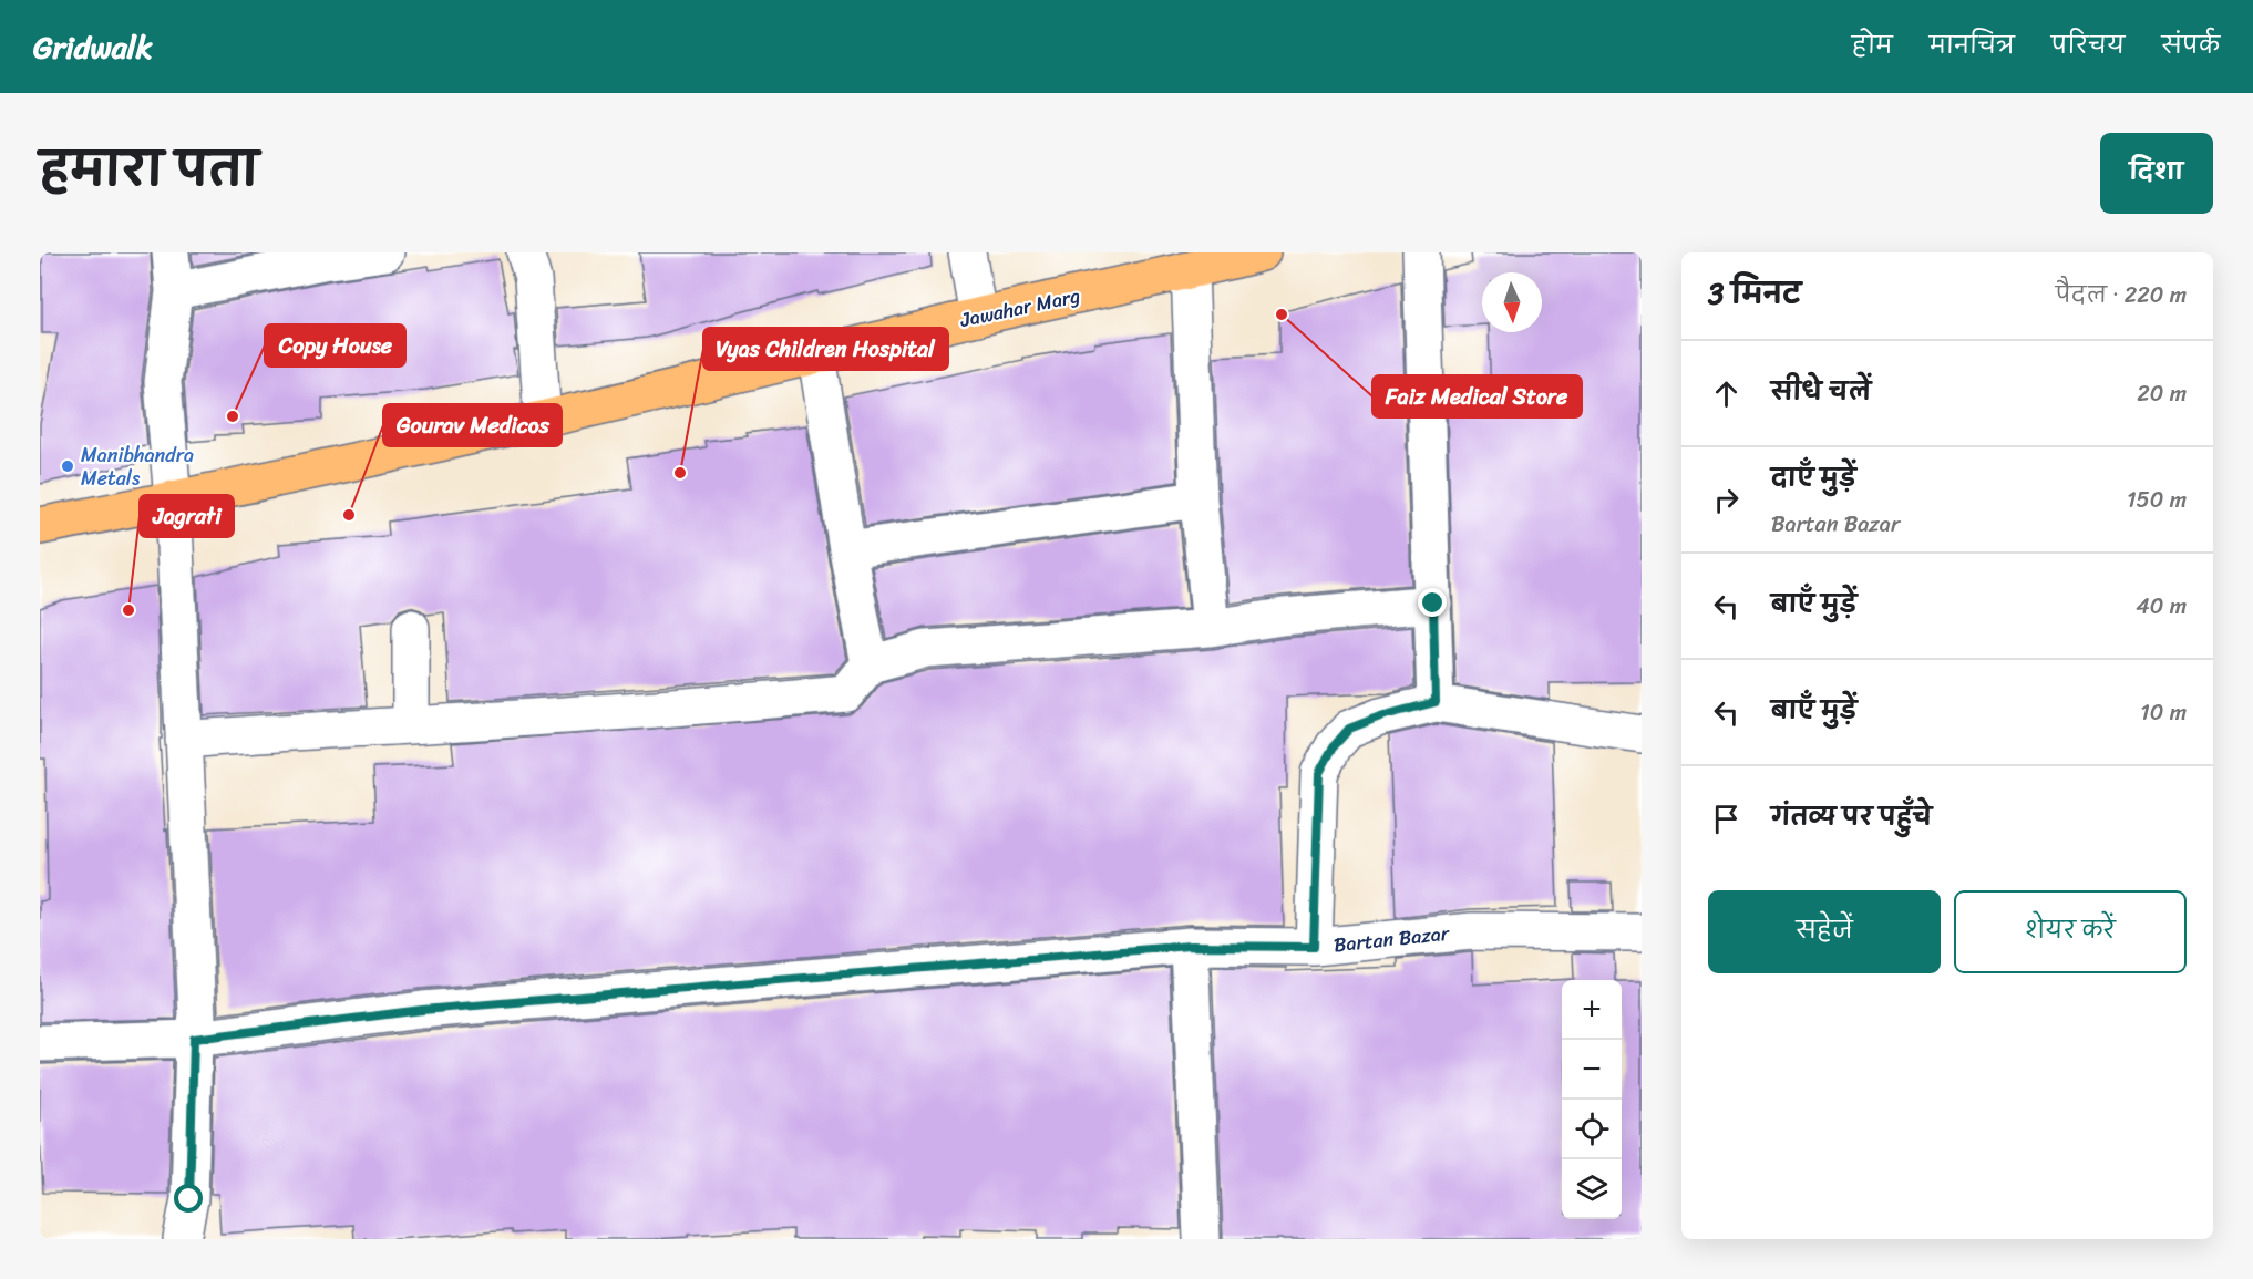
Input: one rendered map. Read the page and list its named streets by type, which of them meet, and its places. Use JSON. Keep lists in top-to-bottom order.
{
  "streets": {
    "main road": ["Jawahar Marg"],
    "street": ["Bartan Bazar"]
  },
  "places": [
    "Faiz Medical Store",
    "Copy House",
    "Manibhandra Metals",
    "Vyas Children Hospital",
    "Gourav Medicos",
    "Jagrati"
  ],
  "north": "bottom",
  "page": {
    "header": "Gridwalk",
    "nav": [
      "होम",
      "मानचित्र",
      "परिचय",
      "संपर्क"
    ],
    "title": "हमारा पता",
    "buttons": [
      "दिशा",
      ["सहेजें", "शेयर करें"]
    ],
    "heading": ["3 मिनट", "पैदल · 220 m"],
    "list": [
      ["सीधे चलें", "20 m"],
      ["दाएँ मुड़ें", "Bartan Bazar", "150 m"],
      ["बाएँ मुड़ें", "40 m"],
      ["बाएँ मुड़ें", "10 m"],
      "गंतव्य पर पहुँचे"
    ],
    "map_buttons": ["+", "−"]
  }
}
